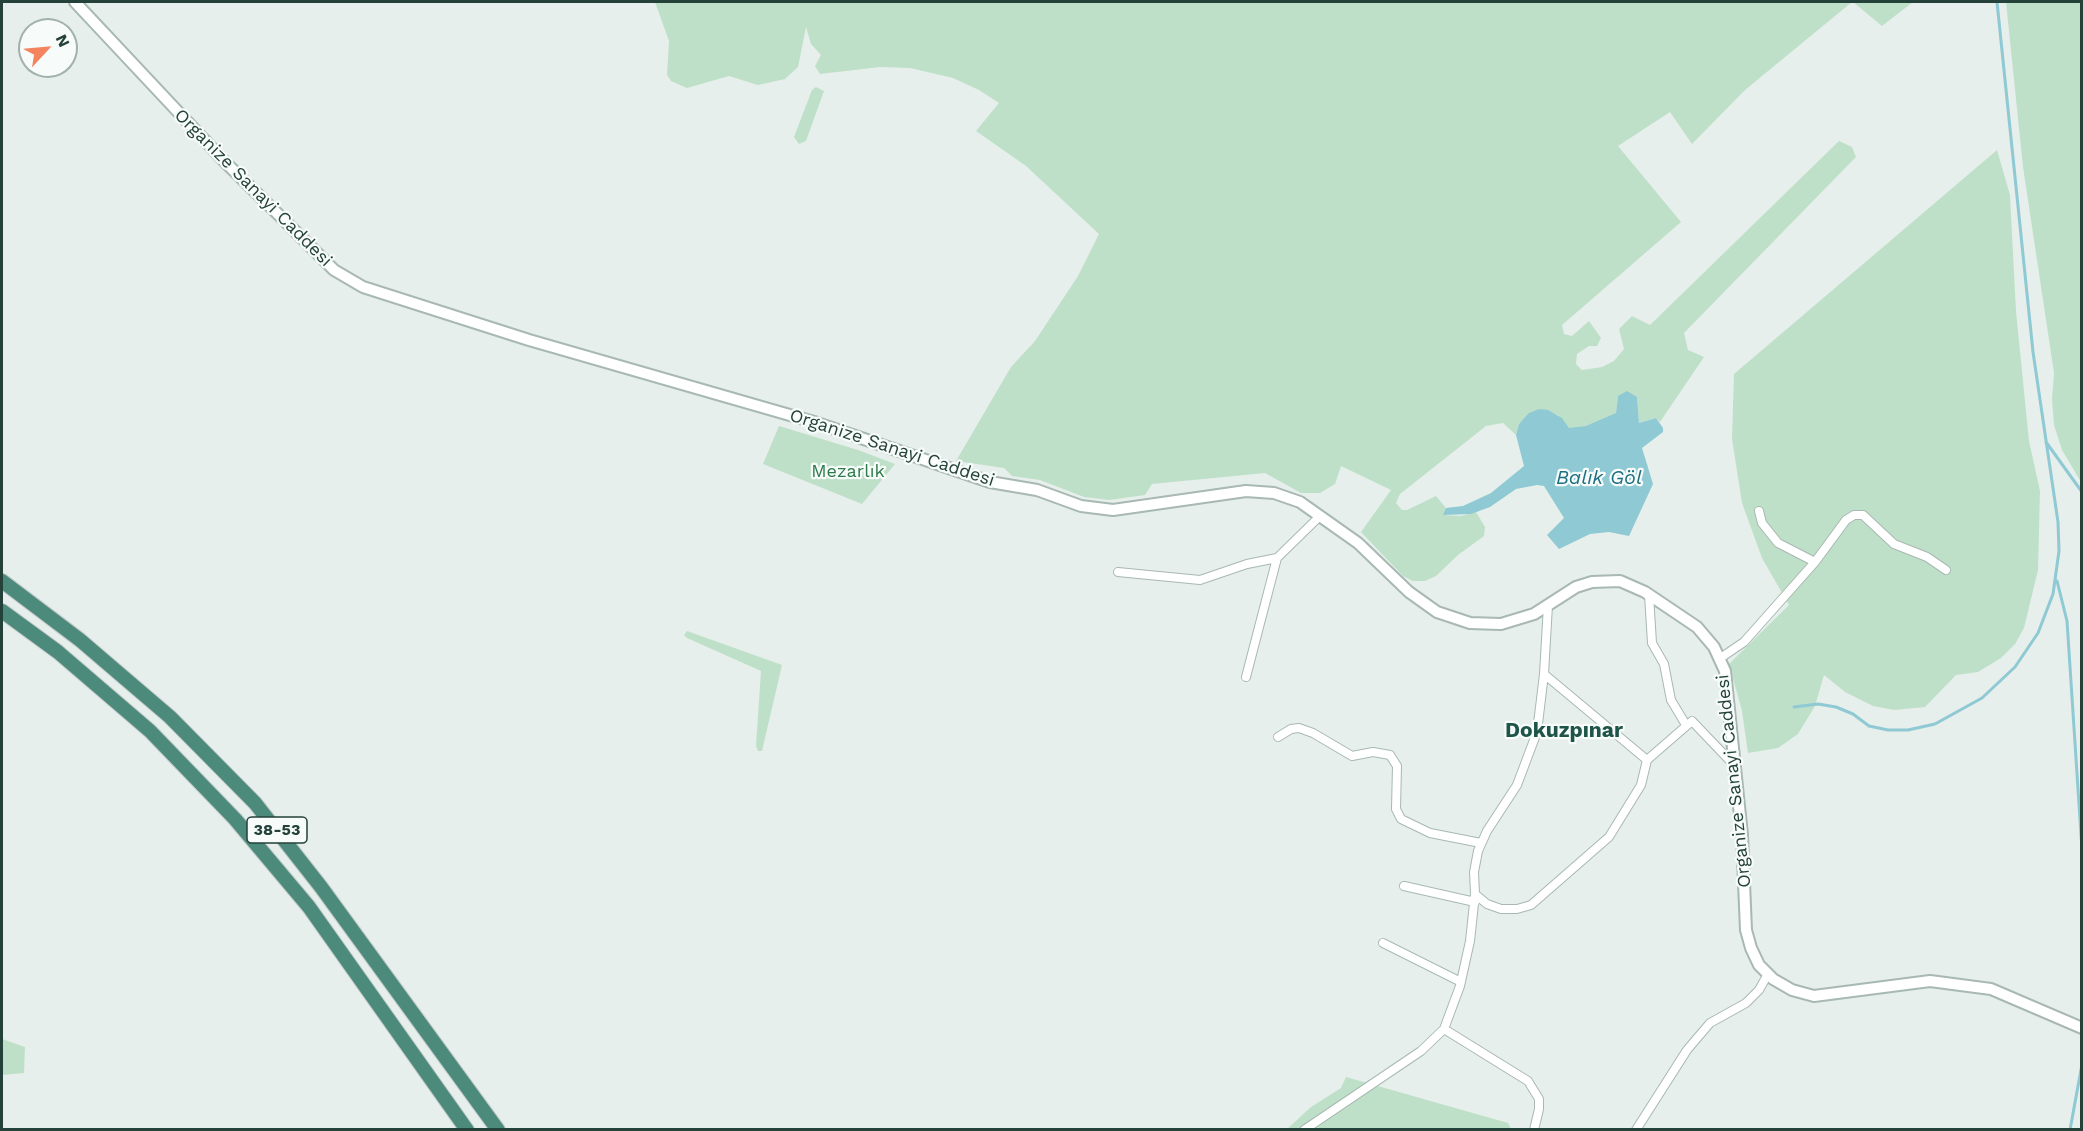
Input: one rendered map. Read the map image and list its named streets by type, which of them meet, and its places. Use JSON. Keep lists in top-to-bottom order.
{
  "streets": {
    "highway": ["38-53"],
    "street": ["Organize Sanayi Caddesi"]
  },
  "districts": ["Dokuzpınar"],
  "water": ["Balık Göl"],
  "parks": ["Mezarlık"],
  "north": "top right"
}
